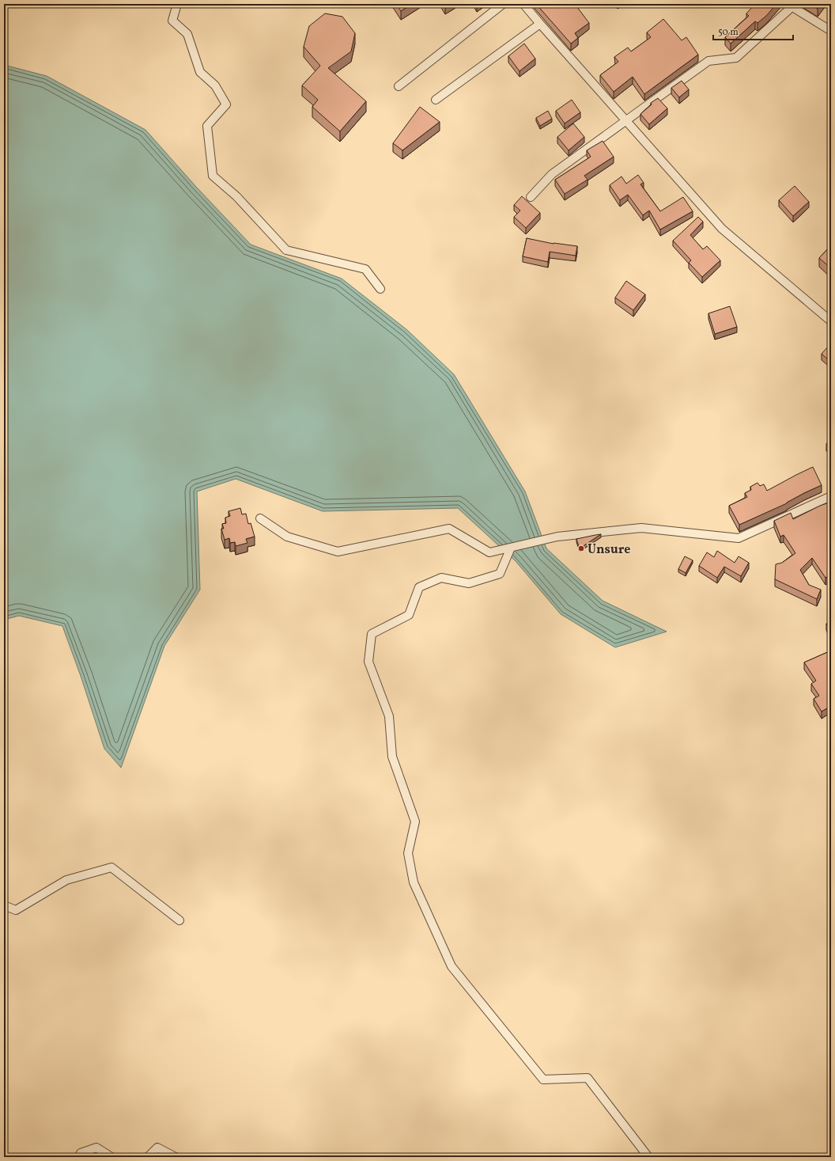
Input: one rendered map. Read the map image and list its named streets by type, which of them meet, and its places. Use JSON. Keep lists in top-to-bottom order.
{
  "places": ["Unsure"],
  "scale_bar": "50 m"
}
